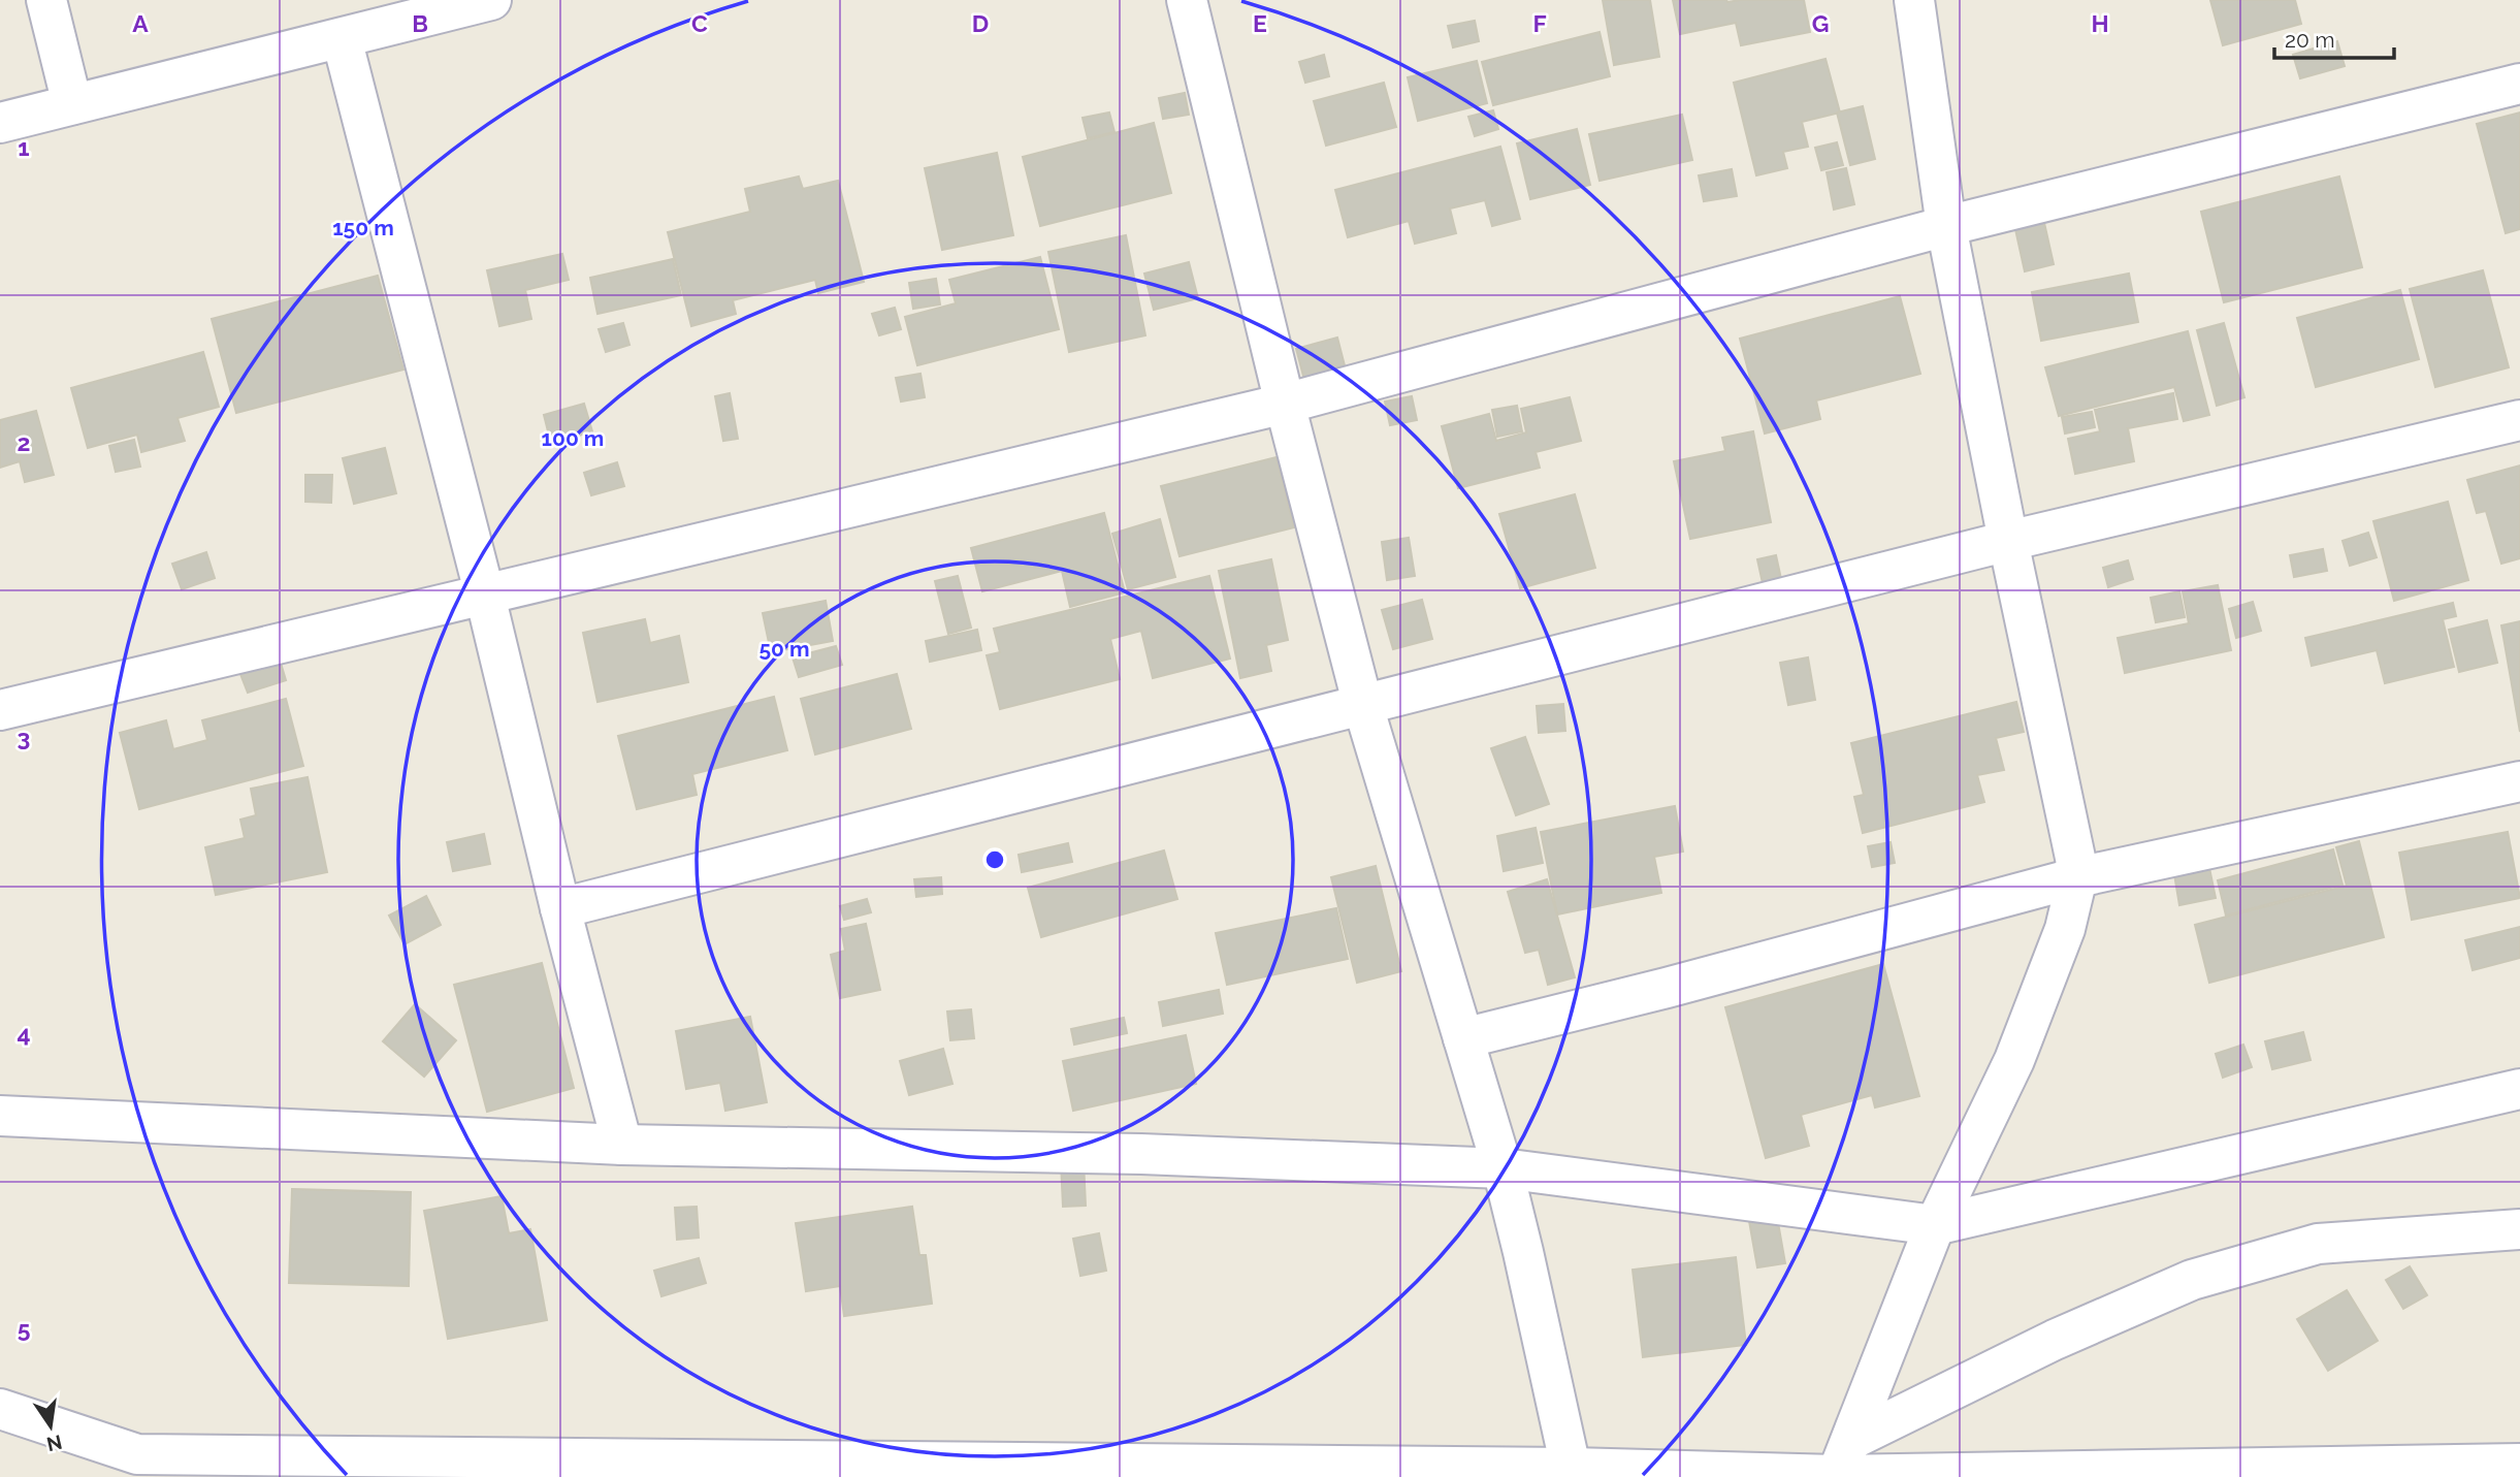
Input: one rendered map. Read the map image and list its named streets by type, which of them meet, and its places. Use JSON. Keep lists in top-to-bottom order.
{
  "scale_bar": "20 m",
  "north": "bottom",
  "grid": {
    "columns": [
      "A",
      "B",
      "C",
      "D",
      "E",
      "F",
      "G",
      "H"
    ],
    "rows": [
      "1",
      "2",
      "3",
      "4",
      "5"
    ]
  },
  "rings": ["150 m", "100 m", "50 m"]
}
